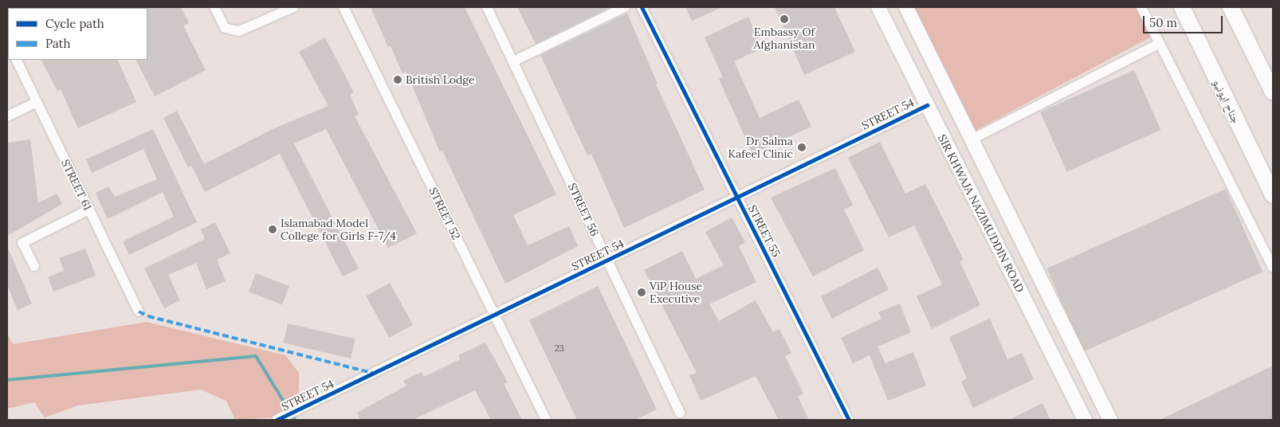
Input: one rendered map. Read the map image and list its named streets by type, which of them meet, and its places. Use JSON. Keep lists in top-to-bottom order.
{
  "streets": {
    "main road": ["جناح ایونیو", "SIR KHWAJA NAZIMUDDIN ROAD"],
    "street": [
      "STREET 54",
      "STREET 61",
      "STREET 56",
      "STREET 52",
      "STREET 55"
    ]
  },
  "crossings": [
    ["STREET 54", "STREET 56"],
    ["STREET 54", "STREET 52"],
    ["STREET 54", "SIR KHWAJA NAZIMUDDIN ROAD"],
    ["STREET 54", "STREET 55"]
  ],
  "places": [
    "Embassy Of Afghanistan",
    "British Lodge",
    "Dr Salma Kafeel Clinic",
    "Islamabad Model College for Girls F-7/4",
    "ViP House Executive"
  ],
  "house_numbers": ["23"],
  "legend": ["Cycle path", "Path"],
  "scale_bar": "50 m"
}
